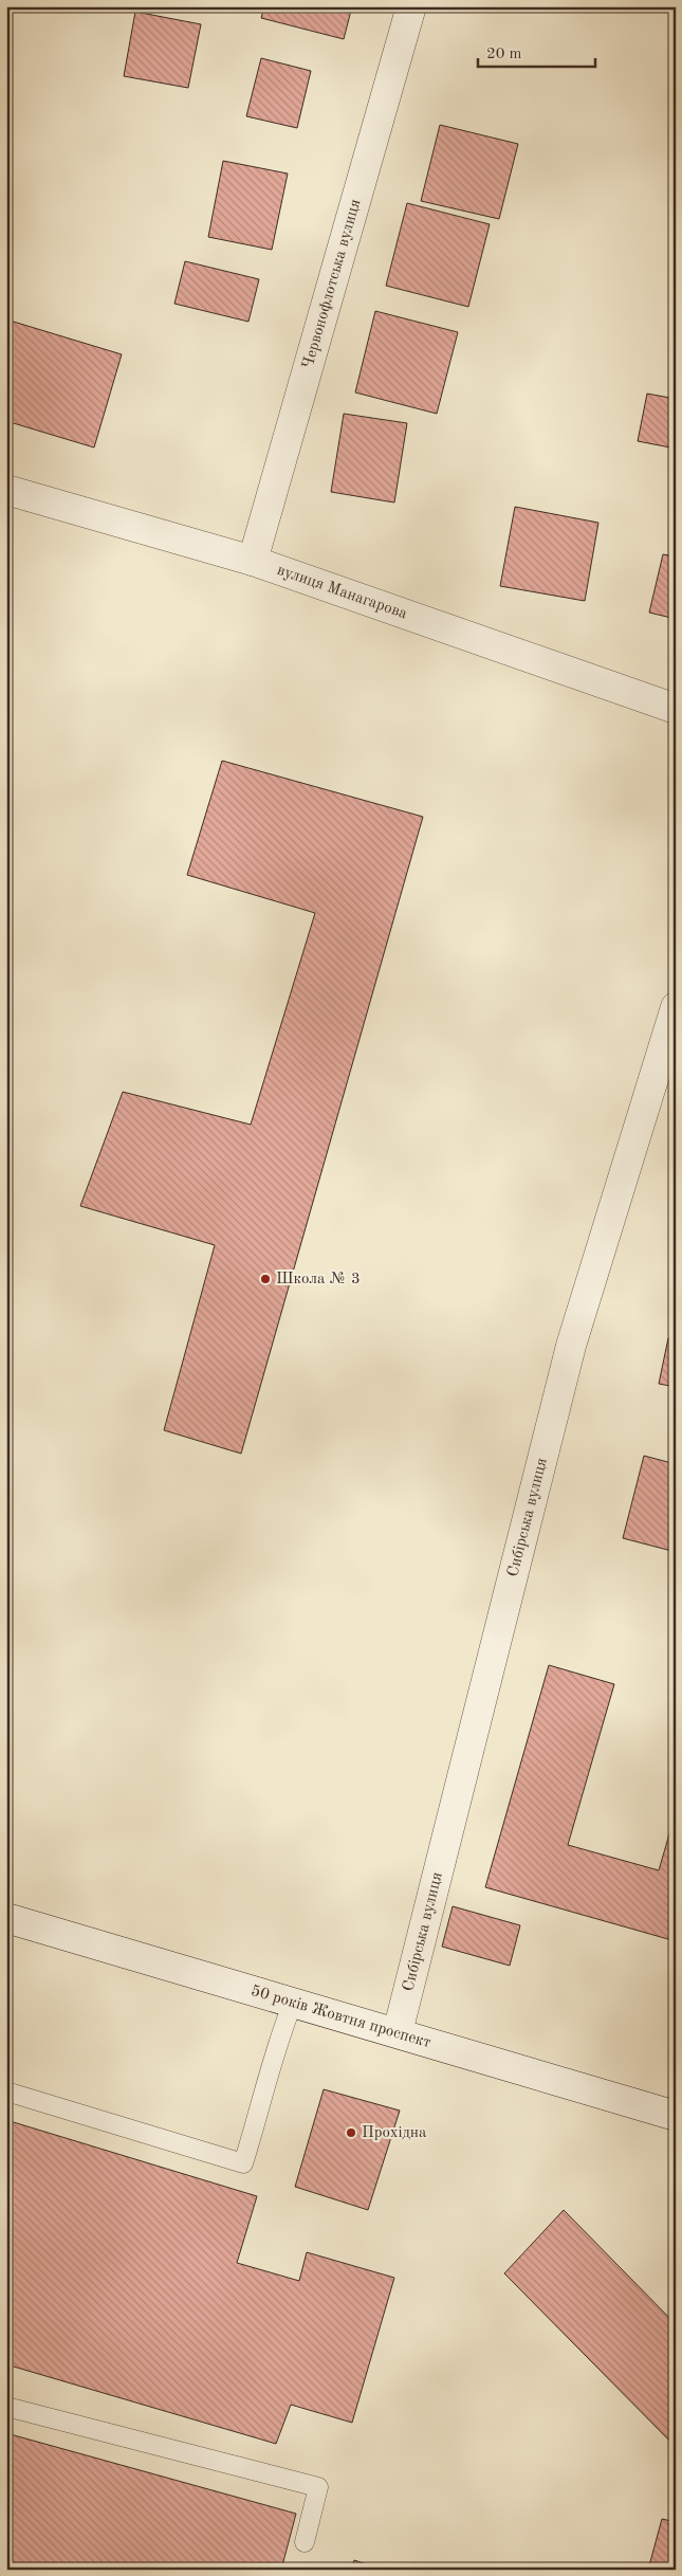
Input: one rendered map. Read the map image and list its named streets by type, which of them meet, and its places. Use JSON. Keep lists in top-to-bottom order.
{
  "streets": {
    "street": [
      "Червонофлотська вулиця",
      "вулиця Манагарова",
      "Сибірська вулиця",
      "50 років Жовтня проспект"
    ]
  },
  "crossings": [
    ["Червонофлотська вулиця", "вулиця Манагарова"],
    ["Сибірська вулиця", "50 років Жовтня проспект"]
  ],
  "places": ["Школа № 3", "Прохідна"],
  "scale_bar": "20 m"
}
